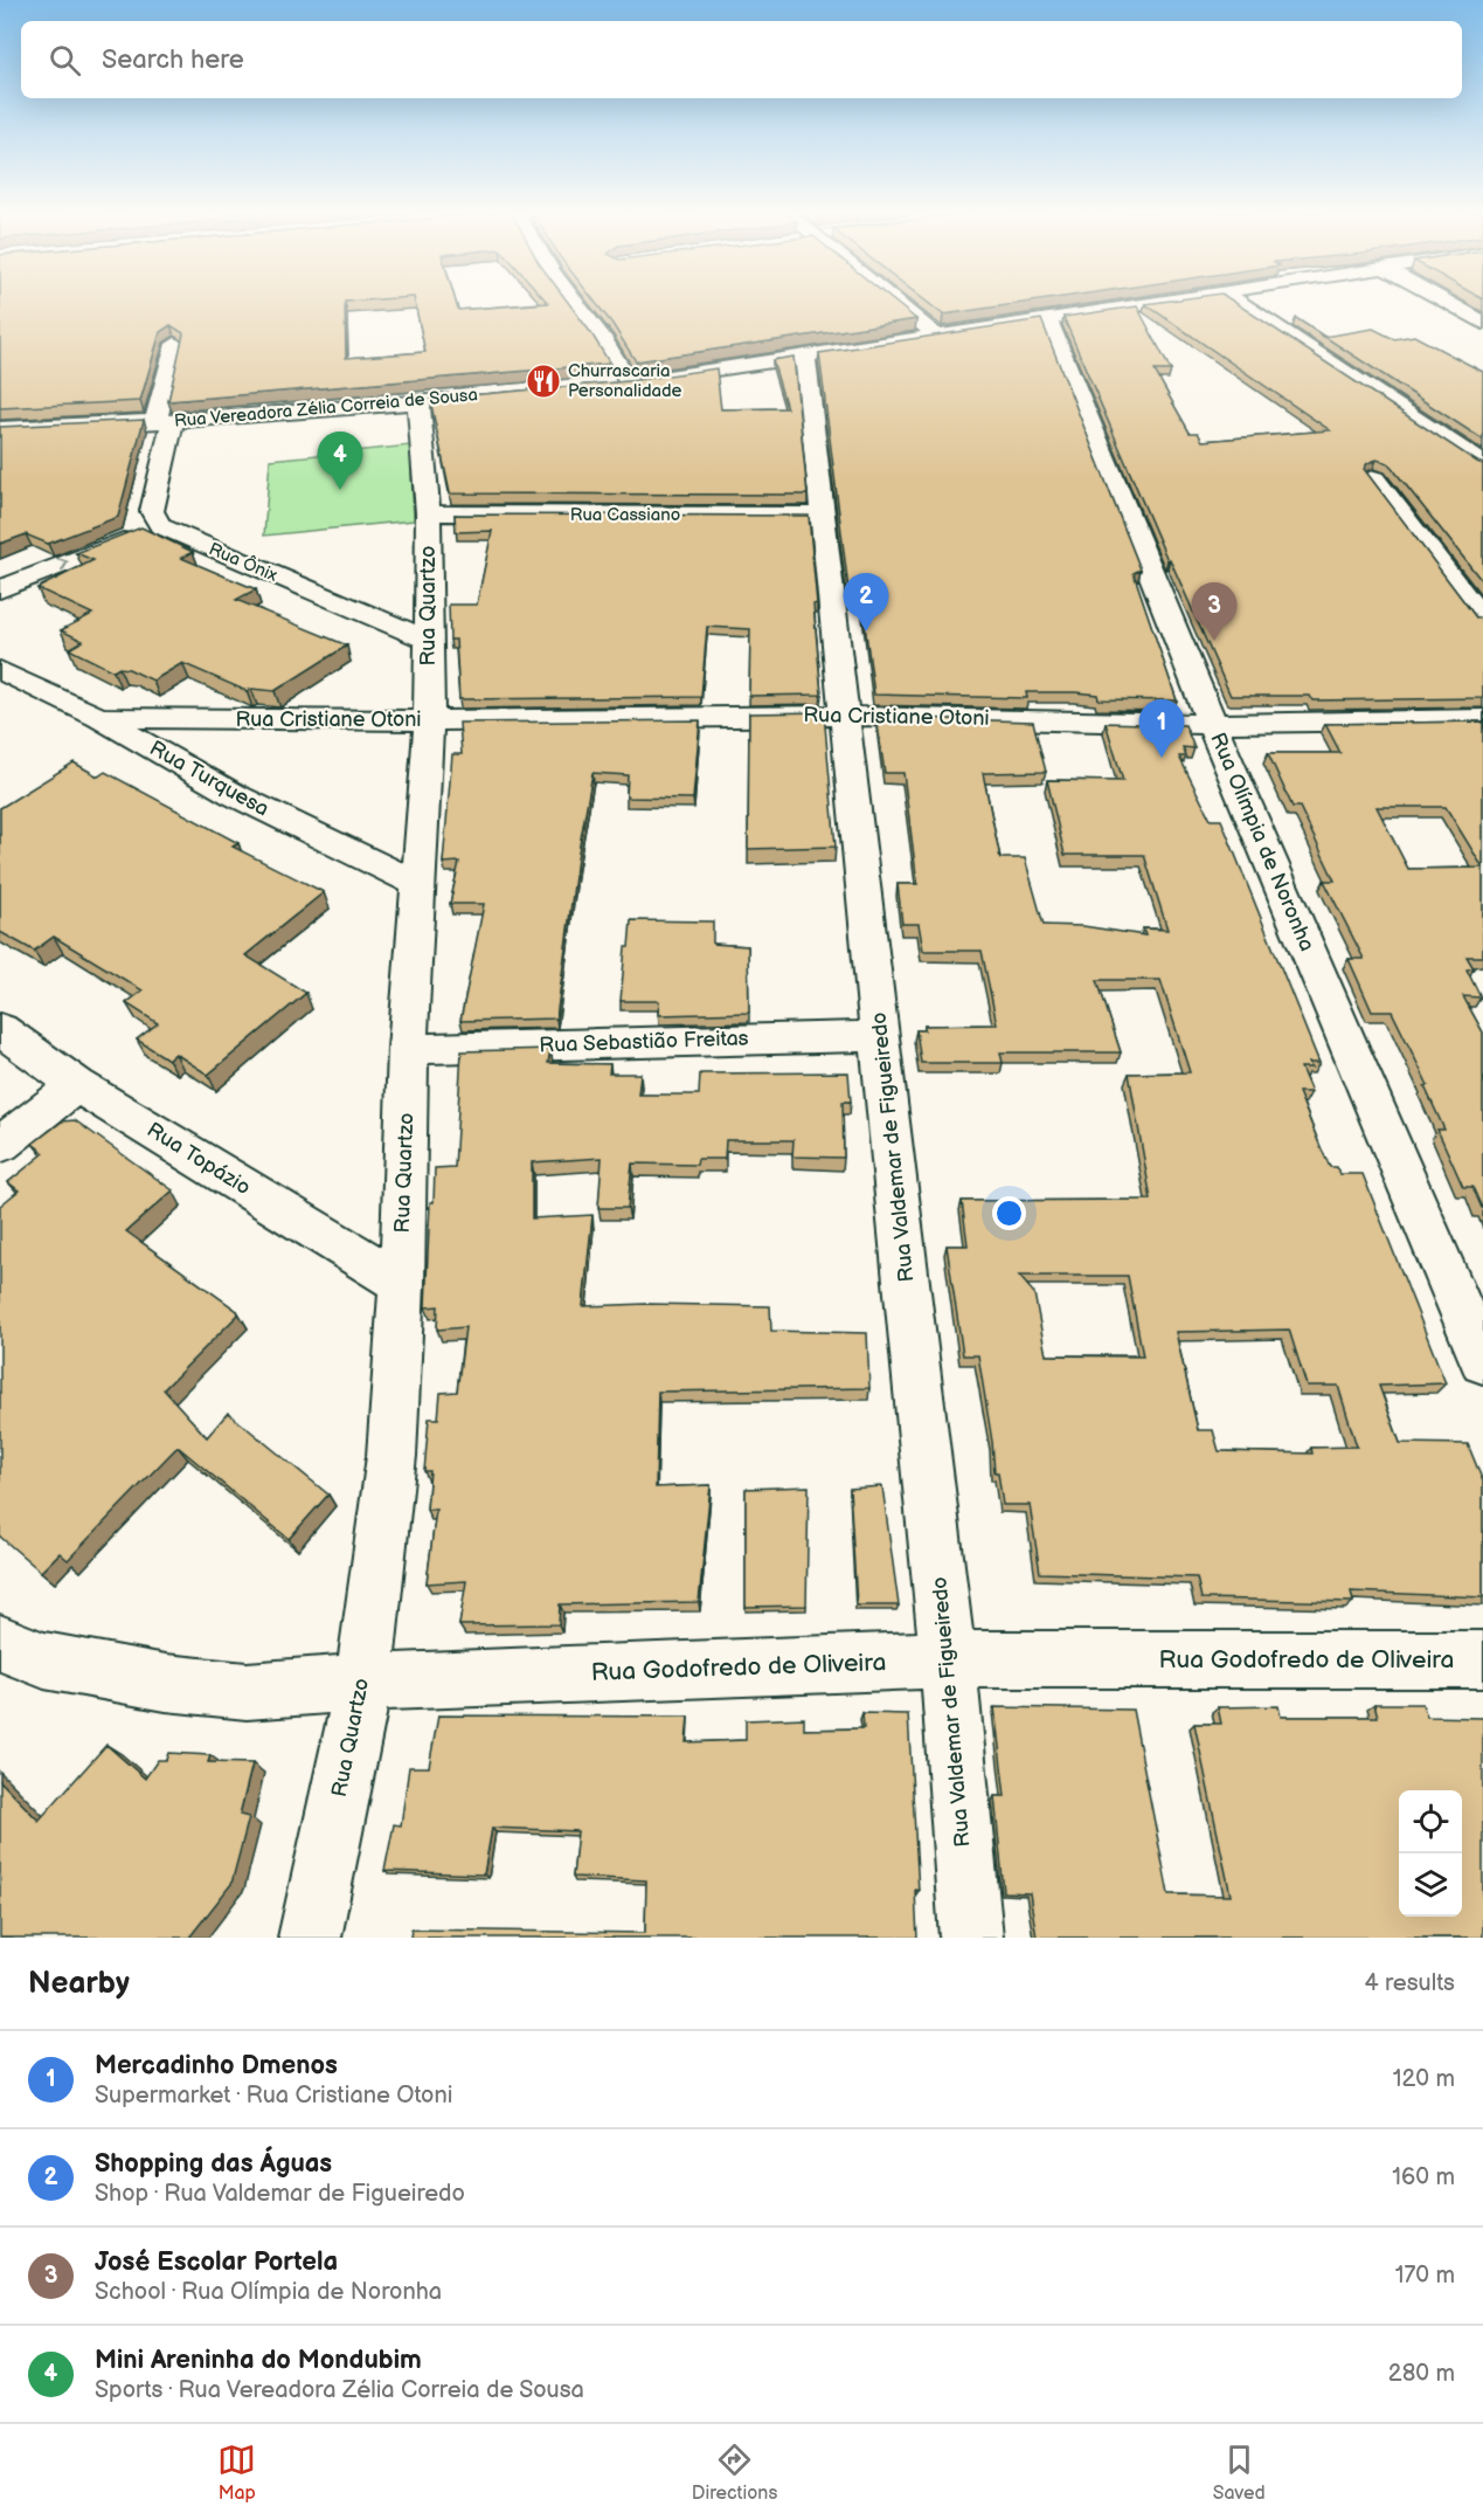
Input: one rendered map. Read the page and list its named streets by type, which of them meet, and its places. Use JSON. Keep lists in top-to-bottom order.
{
  "streets": {
    "street": [
      "Rua Vereadora Zélia Correia de Sousa",
      "Rua Cassiano",
      "Rua Ônix",
      "Rua Quartzo",
      "Rua Cristiane Otoni",
      "Rua Turquesa",
      "Rua Olímpia de Noronha",
      "Rua Sebastião Freitas",
      "Rua Valdemar de Figueiredo",
      "Rua Topázio",
      "Rua Godofredo de Oliveira"
    ]
  },
  "crossings": [
    ["Rua Vereadora Zélia Correia de Sousa", "Rua Quartzo"],
    ["Rua Cassiano", "Rua Quartzo"],
    ["Rua Cassiano", "Rua Valdemar de Figueiredo"],
    ["Rua Ônix", "Rua Quartzo"],
    ["Rua Quartzo", "Rua Cristiane Otoni"],
    ["Rua Quartzo", "Rua Turquesa"],
    ["Rua Quartzo", "Rua Sebastião Freitas"],
    ["Rua Quartzo", "Rua Topázio"],
    ["Rua Quartzo", "Rua Godofredo de Oliveira"],
    ["Rua Cristiane Otoni", "Rua Turquesa"],
    ["Rua Cristiane Otoni", "Rua Olímpia de Noronha"],
    ["Rua Cristiane Otoni", "Rua Valdemar de Figueiredo"],
    ["Rua Sebastião Freitas", "Rua Valdemar de Figueiredo"],
    ["Rua Valdemar de Figueiredo", "Rua Godofredo de Oliveira"]
  ],
  "places": {
    "restaurant": ["Churrascaria Personalidade"]
  },
  "page": {
    "search": "Search here",
    "pins": [
      "4",
      "2",
      "3",
      "1"
    ],
    "heading": ["Nearby", "4 results"],
    "list": [
      {
        "mark": "1",
        "name": "Mercadinho Dmenos",
        "note": "Supermarket · Rua Cristiane Otoni",
        "value": "120 m"
      },
      {
        "mark": "2",
        "name": "Shopping das Águas",
        "note": "Shop · Rua Valdemar de Figueiredo",
        "value": "160 m"
      },
      {
        "mark": "3",
        "name": "José Escolar Portela",
        "note": "School · Rua Olímpia de Noronha",
        "value": "170 m"
      },
      {
        "mark": "4",
        "name": "Mini Areninha do Mondubim",
        "note": "Sports · Rua Vereadora Zélia Correia de Sousa",
        "value": "280 m"
      }
    ],
    "nav": ["Map", "Directions", "Saved"]
  }
}
